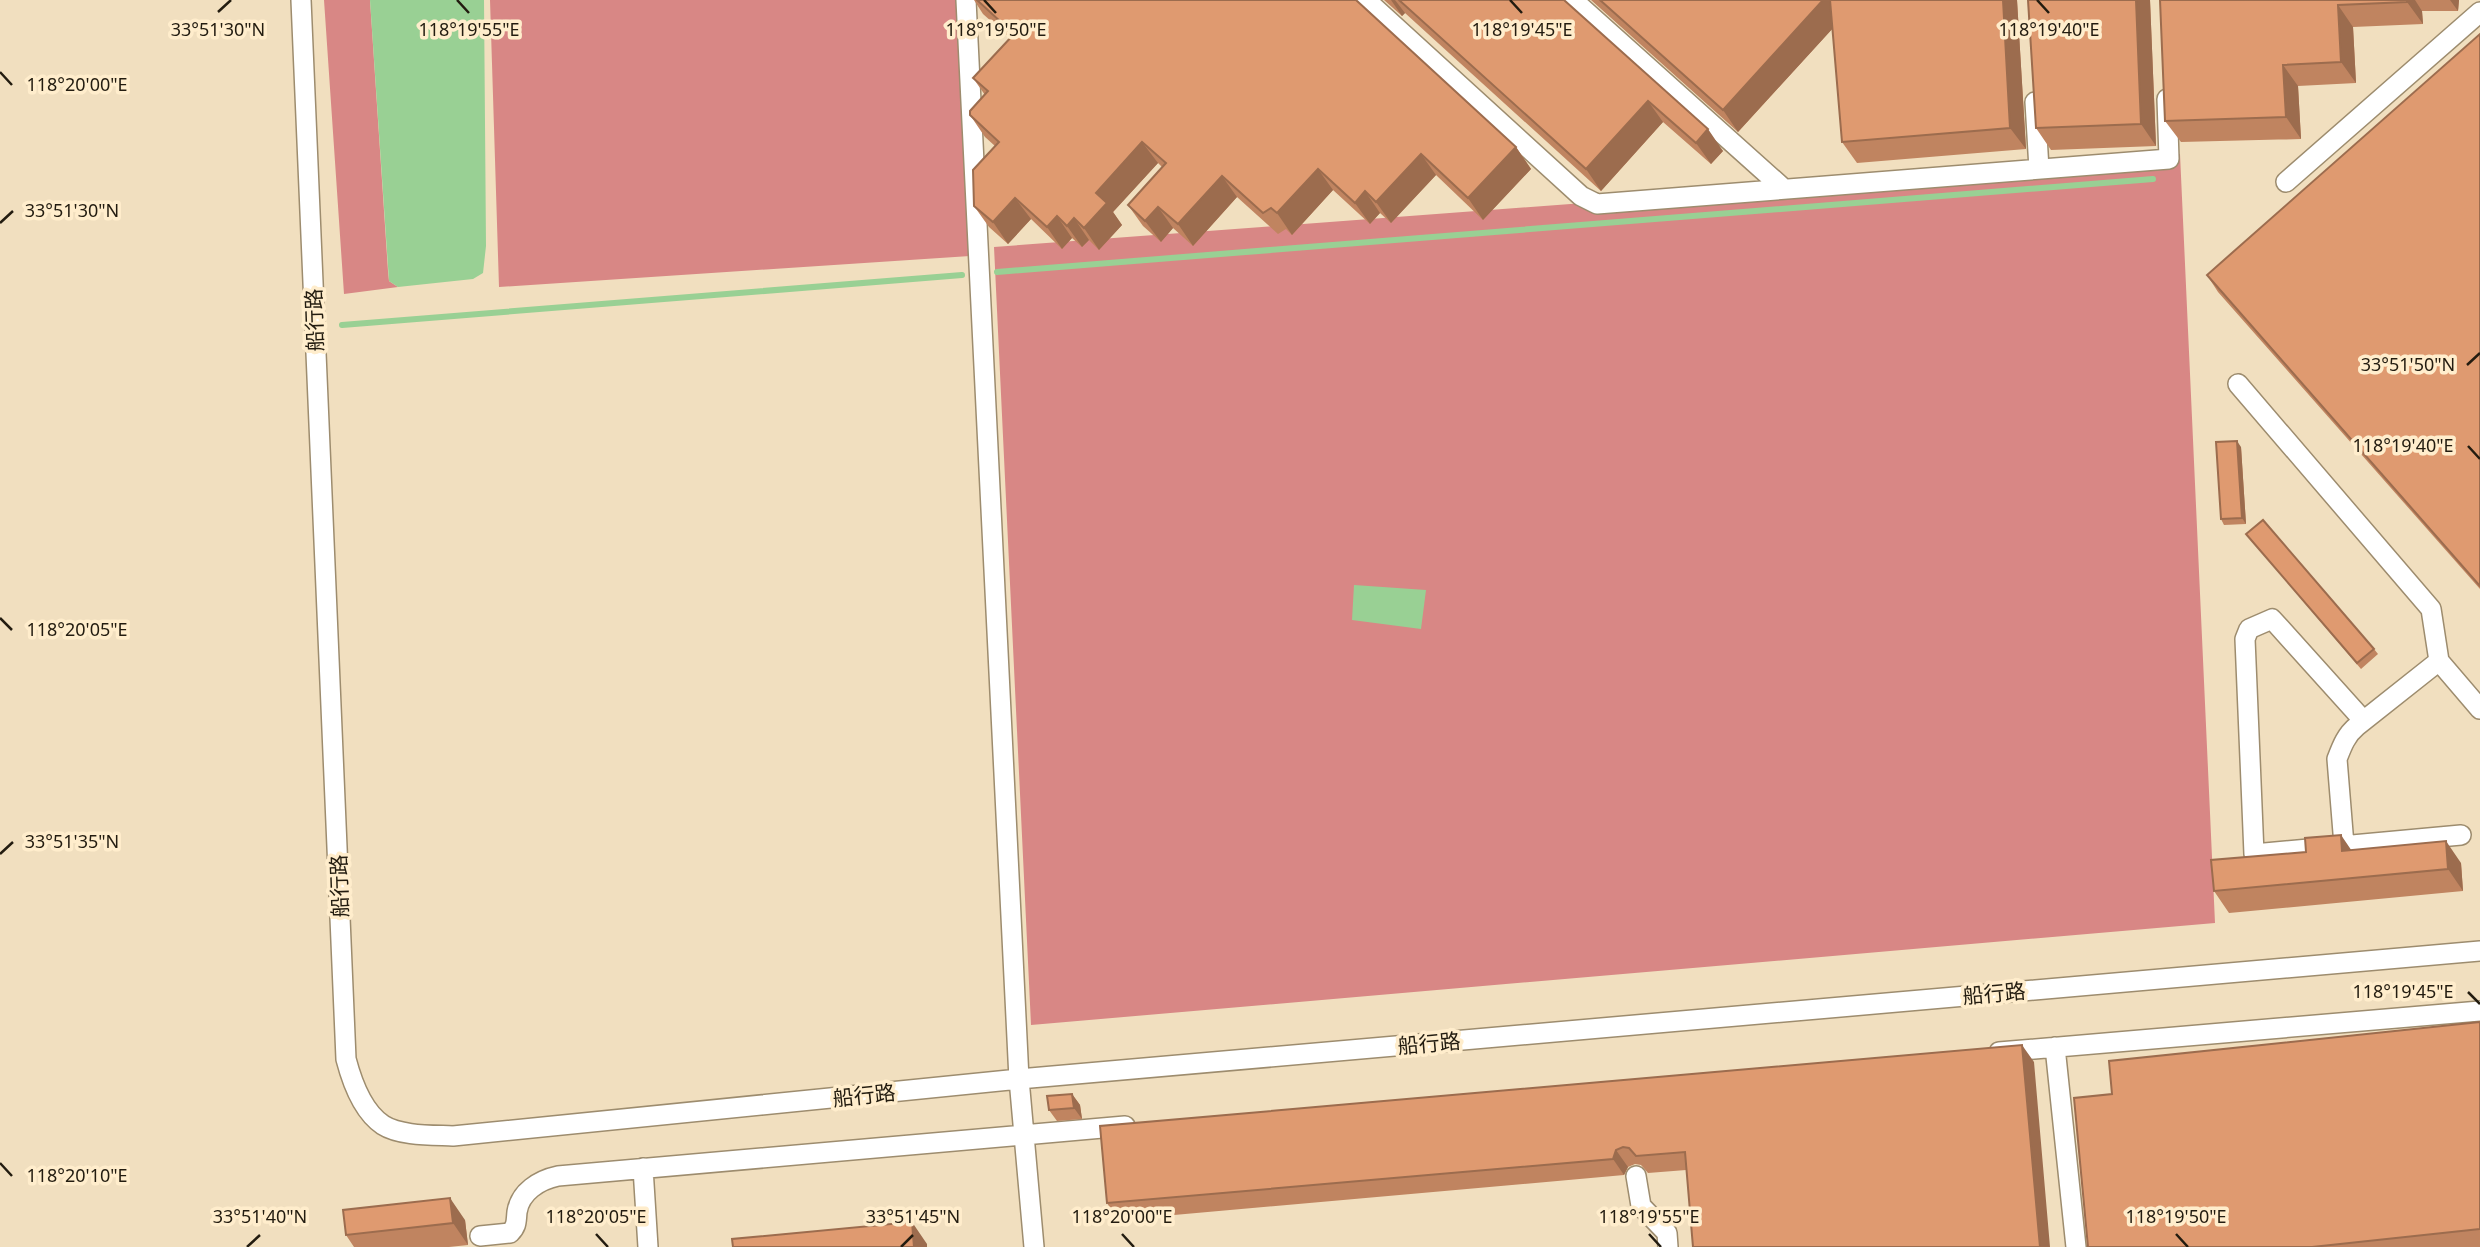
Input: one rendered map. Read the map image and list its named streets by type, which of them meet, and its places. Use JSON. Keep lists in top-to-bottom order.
{
  "streets": {
    "street": ["船行路"]
  },
  "coordinates": [
    "33°51'30\"N",
    "118°19'55\"E",
    "118°19'50\"E",
    "118°19'45\"E",
    "118°19'40\"E",
    "118°20'00\"E",
    "33°51'50\"N",
    "118°20'05\"E",
    "33°51'35\"N",
    "118°20'10\"E",
    "33°51'40\"N",
    "33°51'45\"N"
  ]
}
